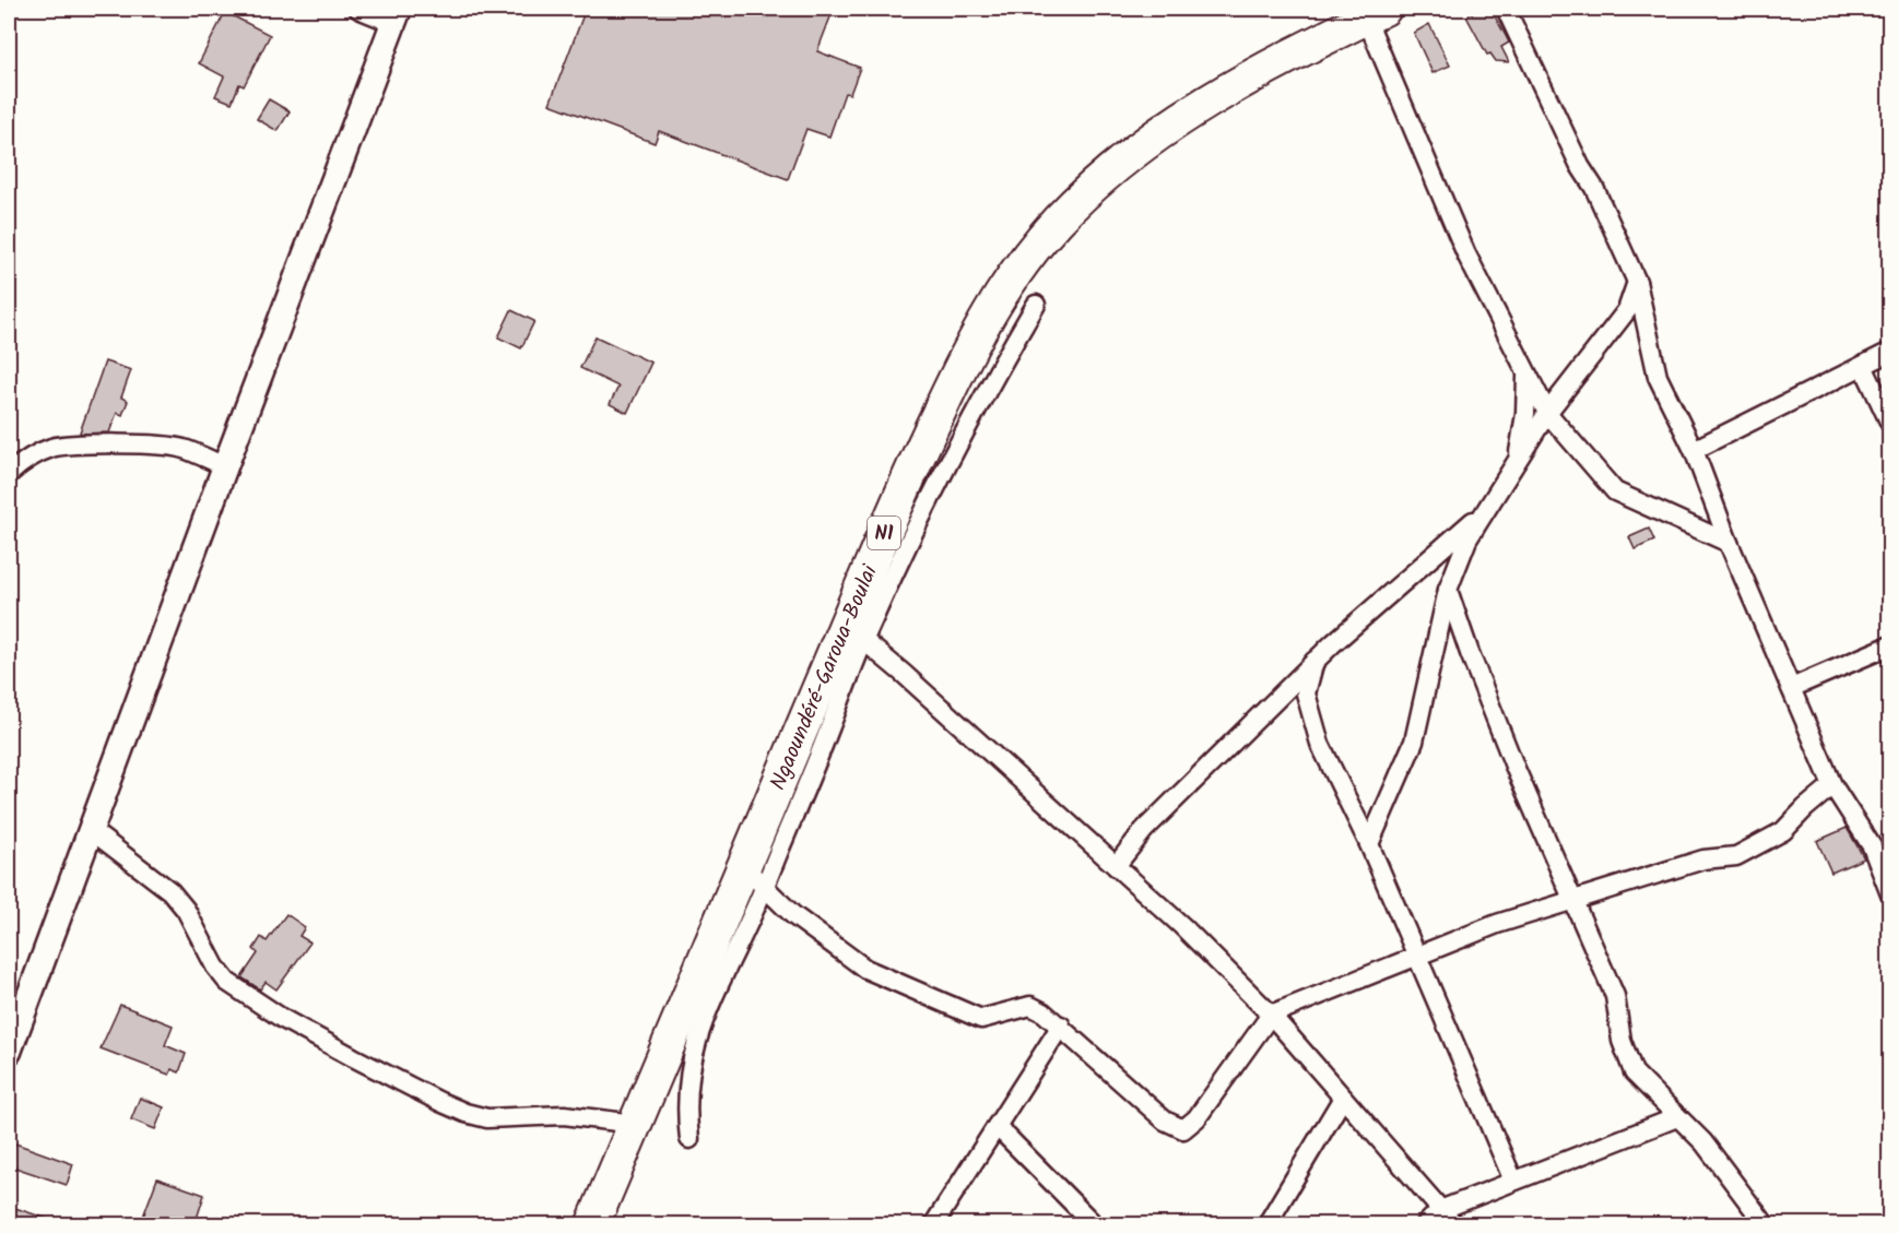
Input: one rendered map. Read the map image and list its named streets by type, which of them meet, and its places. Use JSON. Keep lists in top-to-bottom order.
{
  "streets": {
    "highway": ["N1", "Ngaoundéré-Garoua-Boulai"]
  }
}
